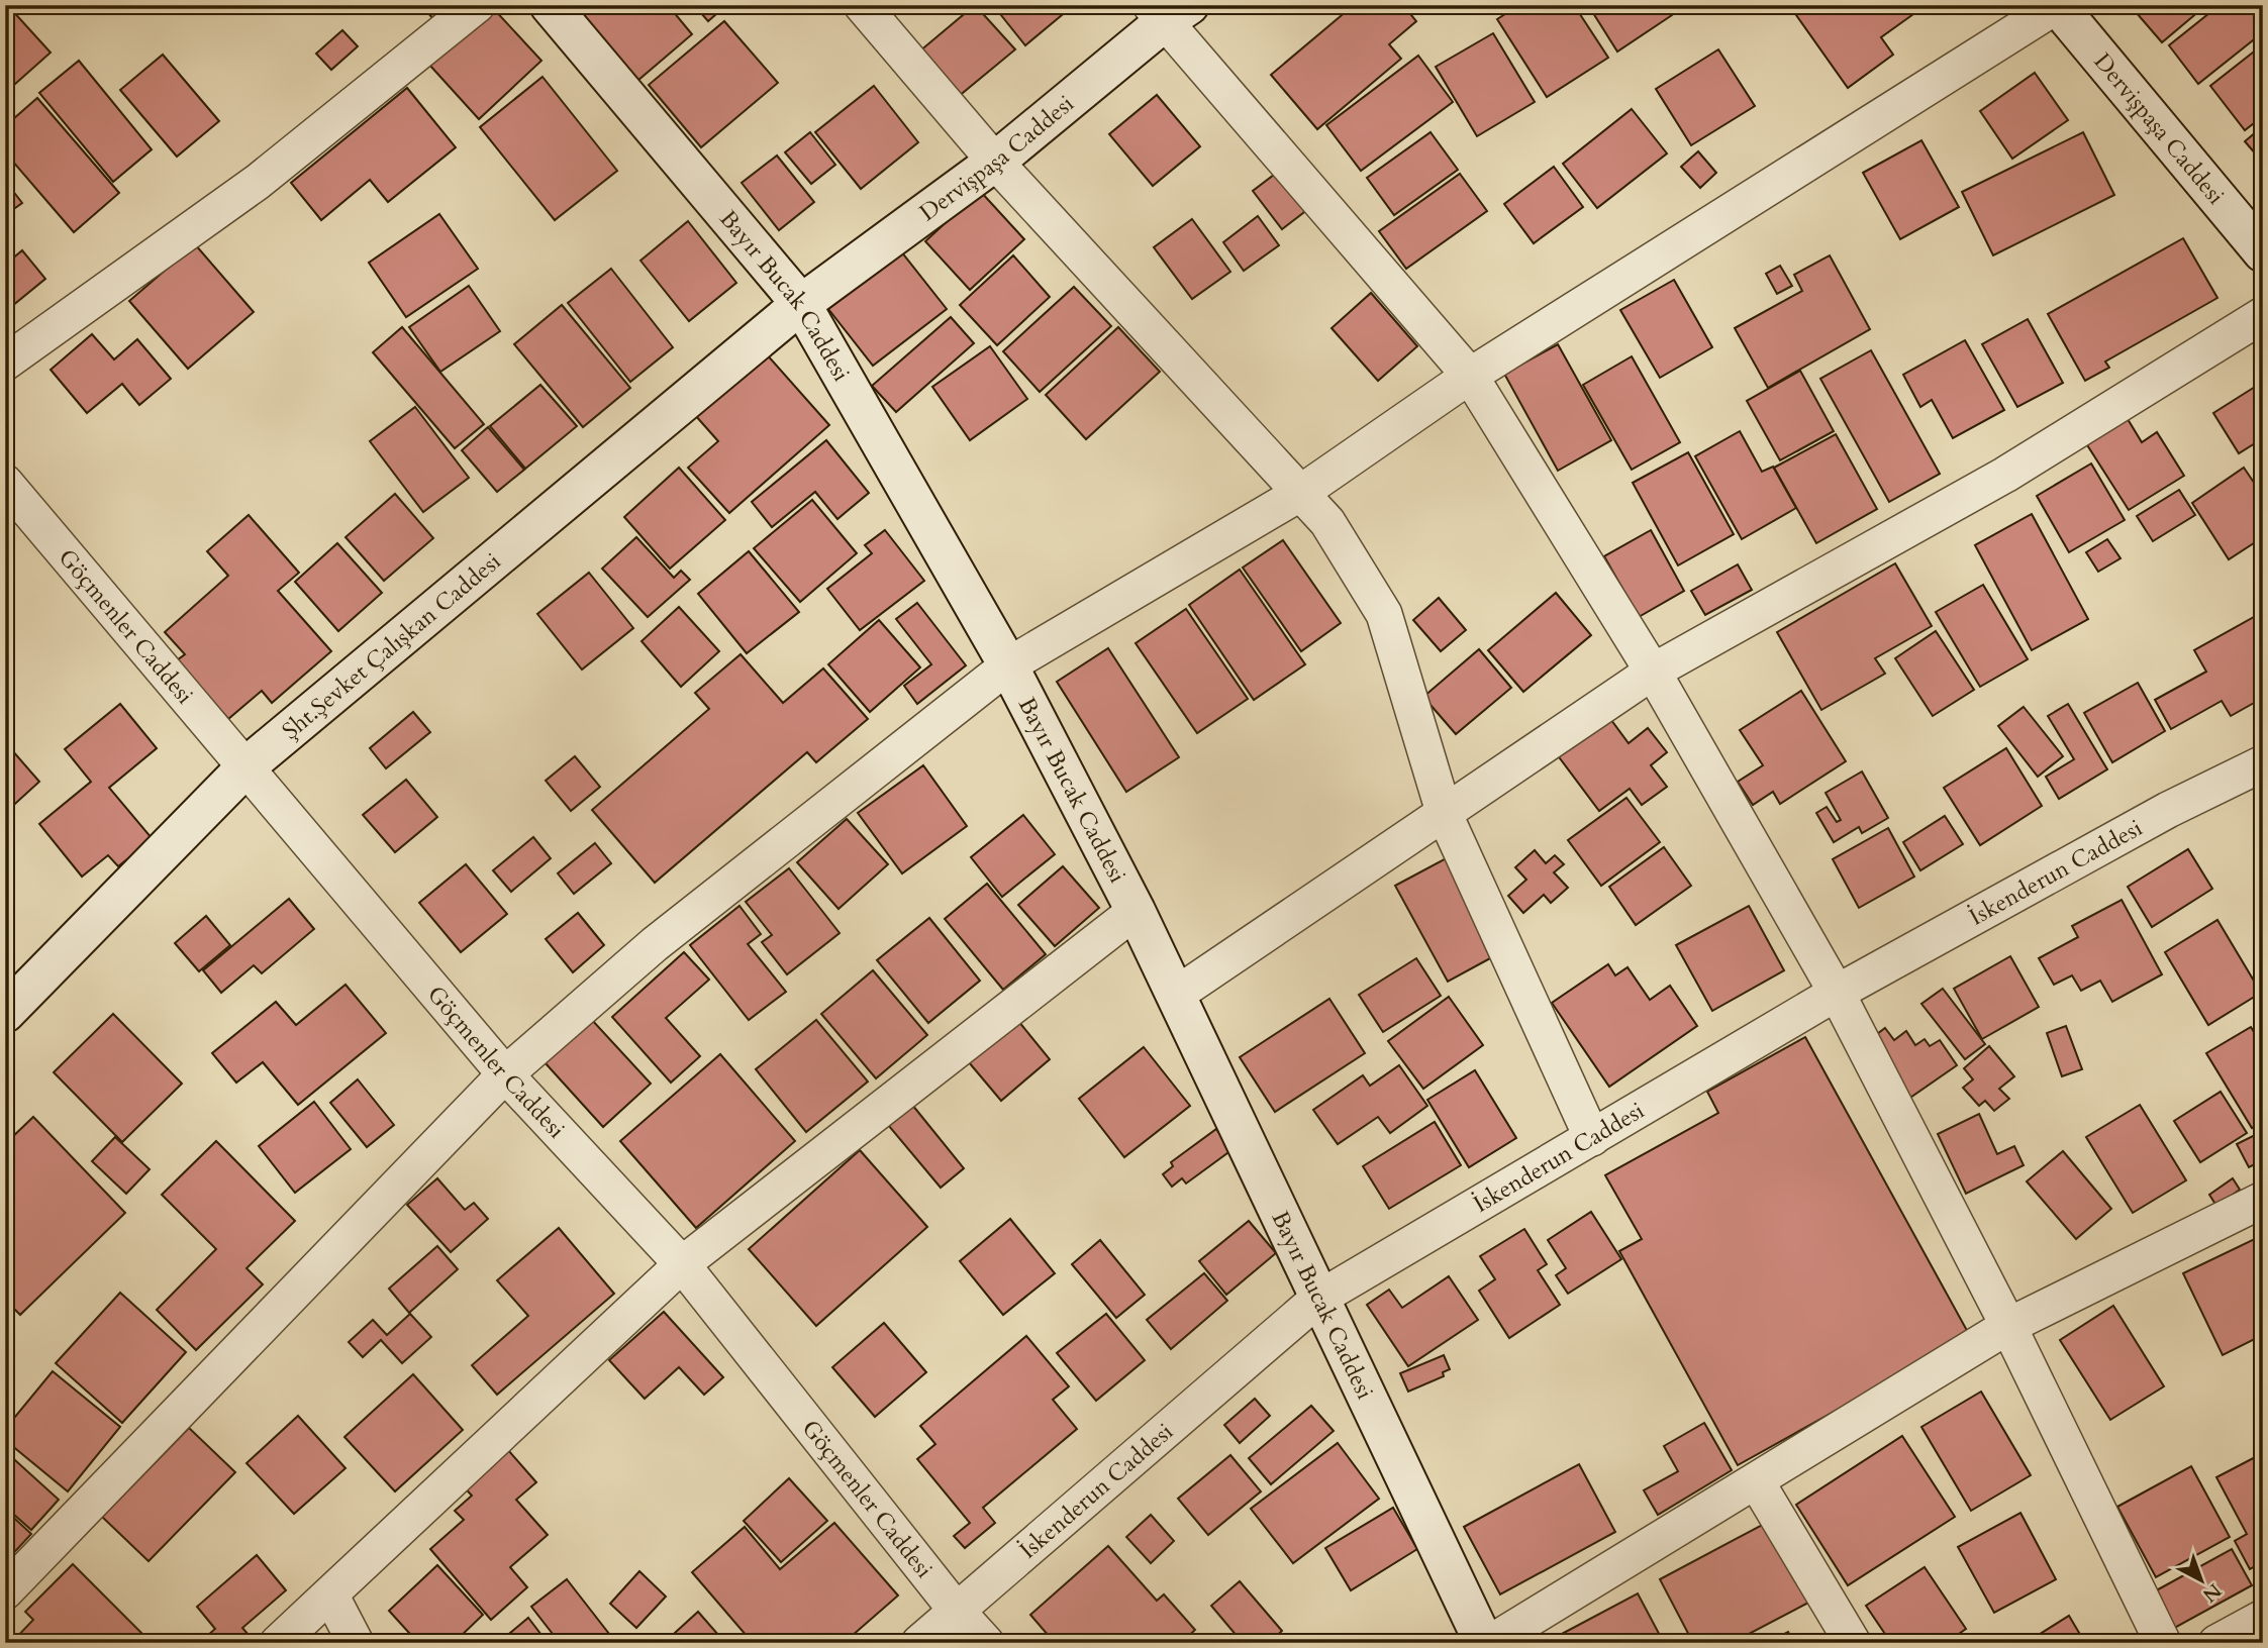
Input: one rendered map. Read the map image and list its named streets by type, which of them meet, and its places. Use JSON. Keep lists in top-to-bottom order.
{
  "streets": {
    "street": [
      "Dervişpaşa Caddesi",
      "Bayır Bucak Caddesi",
      "Göçmenler Caddesi",
      "Şht.Şevket Çalışkan Caddesi",
      "İskenderun Caddesi"
    ]
  },
  "crossings": [
    ["Dervişpaşa Caddesi", "Bayır Bucak Caddesi"],
    ["Dervişpaşa Caddesi", "Şht.Şevket Çalışkan Caddesi"],
    ["Bayır Bucak Caddesi", "Şht.Şevket Çalışkan Caddesi"],
    ["Bayır Bucak Caddesi", "İskenderun Caddesi"],
    ["Göçmenler Caddesi", "Şht.Şevket Çalışkan Caddesi"],
    ["Göçmenler Caddesi", "İskenderun Caddesi"]
  ],
  "north": "bottom right"
}
